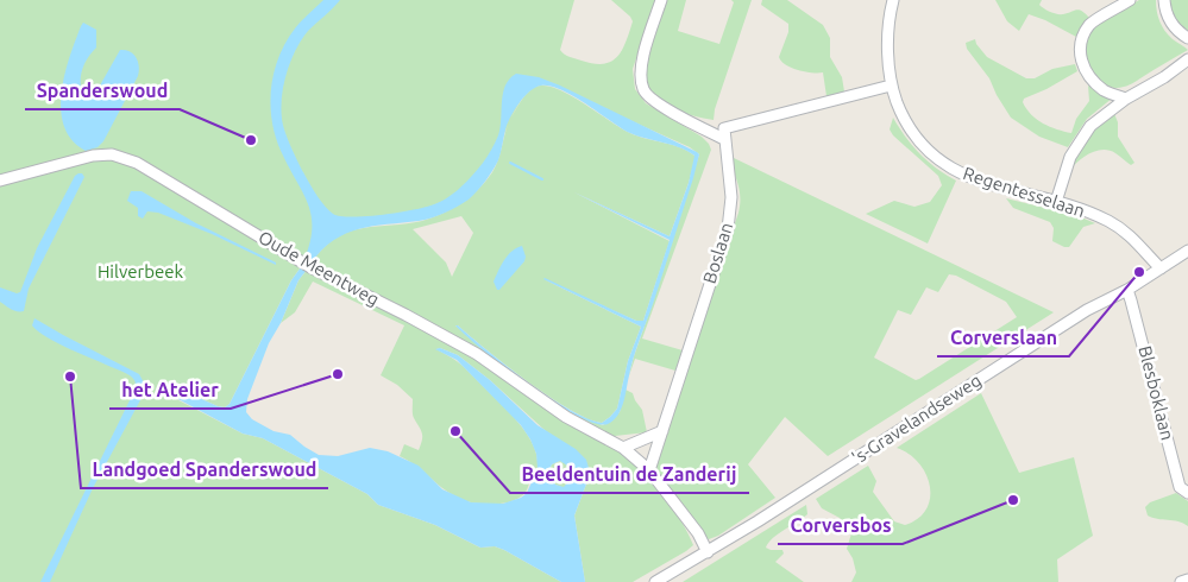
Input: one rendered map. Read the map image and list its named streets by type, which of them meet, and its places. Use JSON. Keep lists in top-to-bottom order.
{
  "streets": {
    "street": [
      "Regentesselaan",
      "Boslaan",
      "Oude Meentweg",
      "Blesboklaan",
      "'s-Gravelandseweg"
    ]
  },
  "crossings": [
    ["Regentesselaan", "'s-Gravelandseweg"],
    ["Boslaan", "Oude Meentweg"],
    ["Oude Meentweg", "'s-Gravelandseweg"],
    ["Blesboklaan", "'s-Gravelandseweg"]
  ],
  "parks": ["Hilverbeek"],
  "places": [
    "Spanderswoud",
    "Corverslaan",
    "het Atelier",
    "Landgoed Spanderswoud",
    "Beeldentuin de Zanderij",
    "Corversbos"
  ]
}
